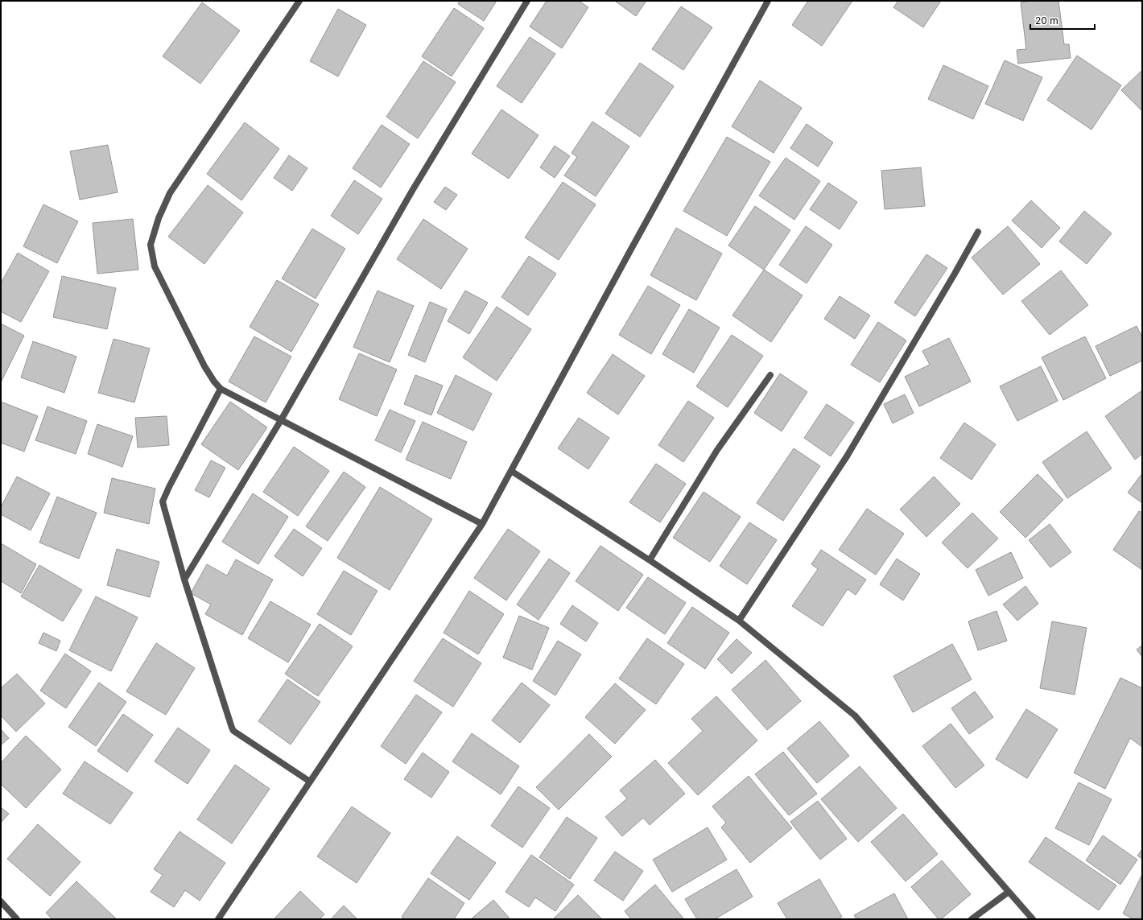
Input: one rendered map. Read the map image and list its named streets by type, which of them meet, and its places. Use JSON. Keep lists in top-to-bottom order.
{
  "scale_bar": "20 m"
}
